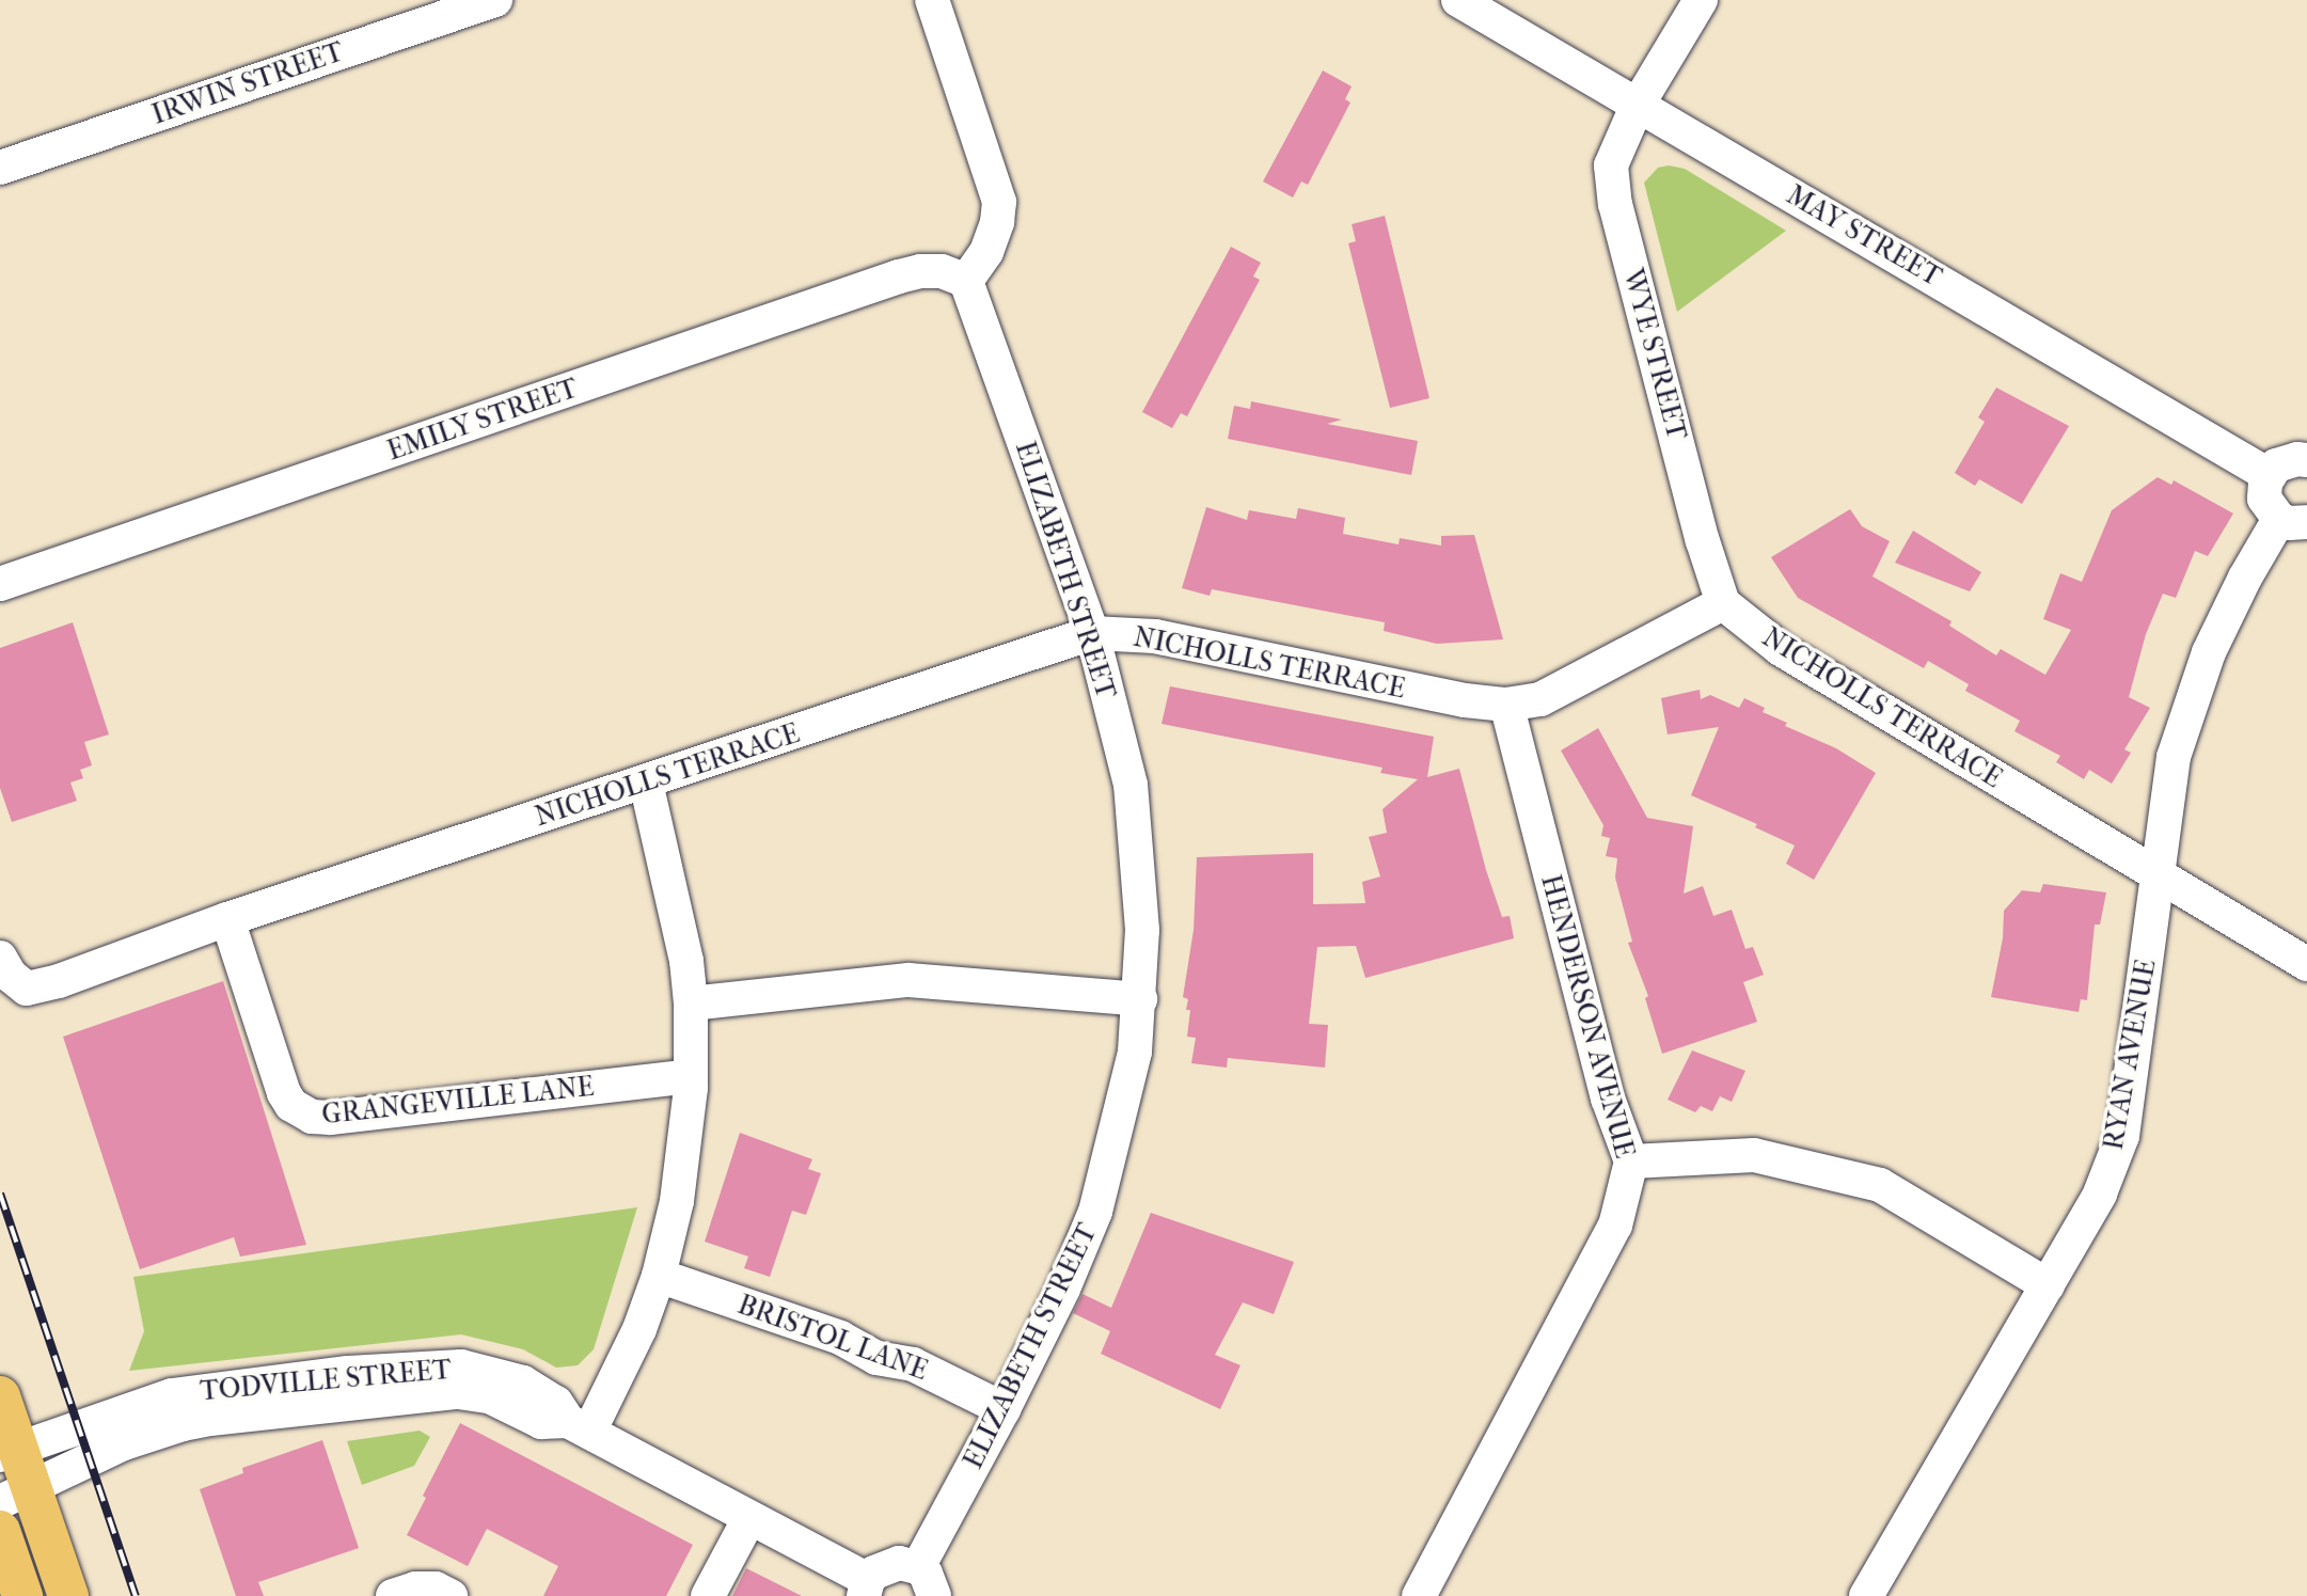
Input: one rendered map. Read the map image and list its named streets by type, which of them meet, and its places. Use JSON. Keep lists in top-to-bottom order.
{
  "streets": {
    "street": [
      "IRWIN STREET",
      "MAY STREET",
      "WYE STREET",
      "EMILY STREET",
      "ELIZABETH STREET",
      "NICHOLLS TERRACE",
      "HENDERSON AVENUE",
      "RYAN AVENUE",
      "GRANGEVILLE LANE",
      "BRISTOL LANE",
      "TODVILLE STREET"
    ]
  },
  "crossings": [
    ["MAY STREET", "WYE STREET"],
    ["WYE STREET", "NICHOLLS TERRACE"],
    ["EMILY STREET", "ELIZABETH STREET"],
    ["ELIZABETH STREET", "NICHOLLS TERRACE"],
    ["ELIZABETH STREET", "BRISTOL LANE"],
    ["NICHOLLS TERRACE", "HENDERSON AVENUE"],
    ["NICHOLLS TERRACE", "RYAN AVENUE"],
    ["NICHOLLS TERRACE", "GRANGEVILLE LANE"]
  ]
}
